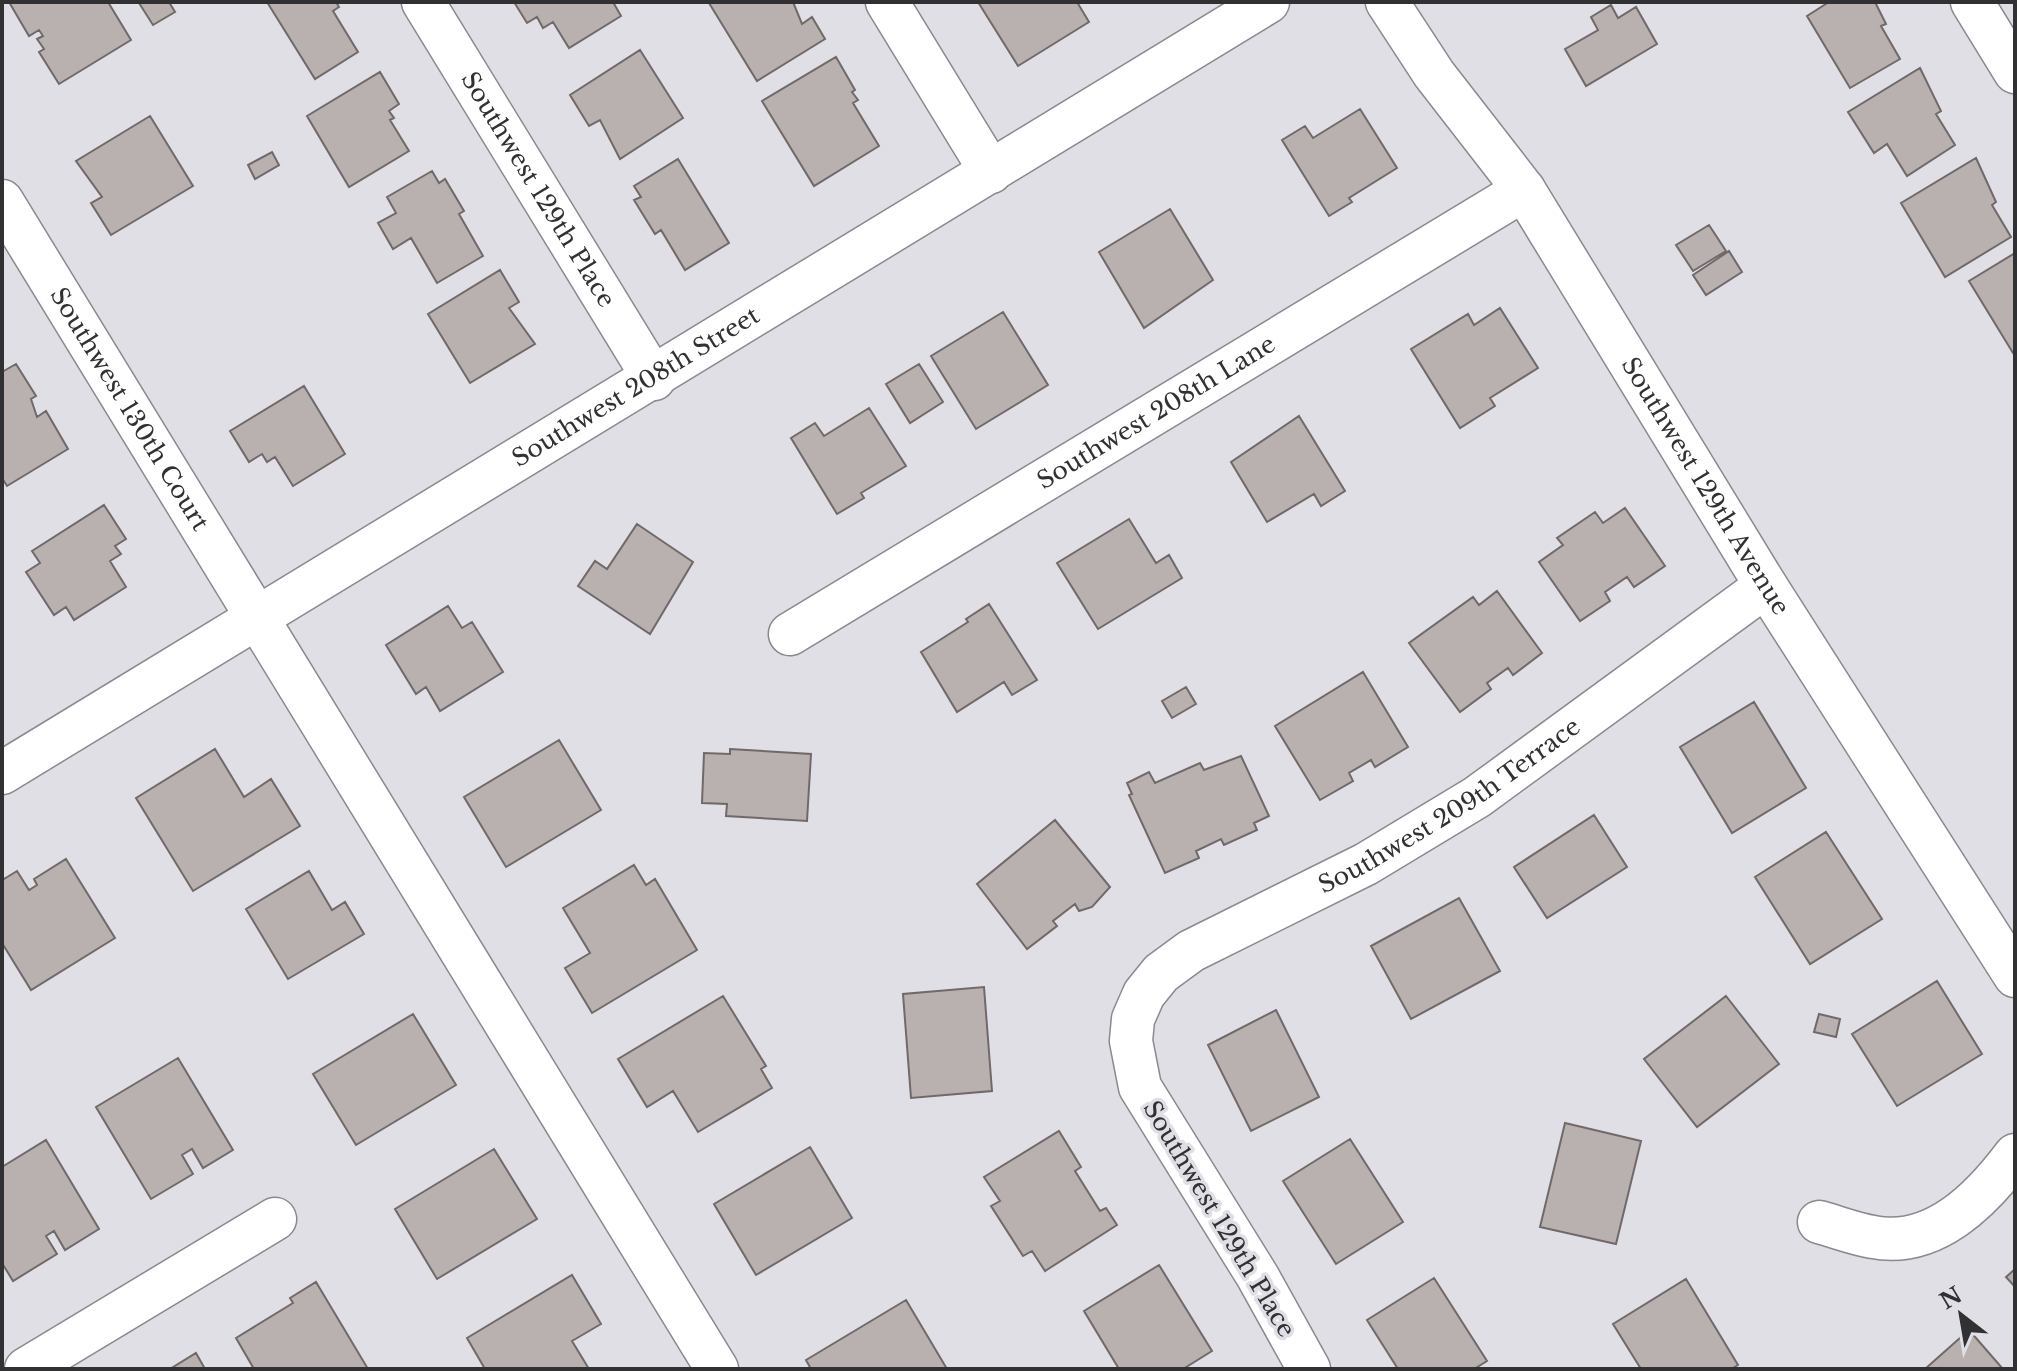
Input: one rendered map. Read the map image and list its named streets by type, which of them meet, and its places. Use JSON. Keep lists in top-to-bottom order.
{
  "streets": {
    "street": [
      "Southwest 129th Place",
      "Southwest 208th Street",
      "Southwest 130th Court",
      "Southwest 208th Lane",
      "Southwest 129th Avenue",
      "Southwest 209th Terrace"
    ]
  },
  "crossings": [
    ["Southwest 129th Place", "Southwest 208th Street"],
    ["Southwest 129th Place", "Southwest 209th Terrace"],
    ["Southwest 208th Street", "Southwest 130th Court"],
    ["Southwest 208th Lane", "Southwest 129th Avenue"],
    ["Southwest 129th Avenue", "Southwest 209th Terrace"]
  ],
  "north": "top left"
}
